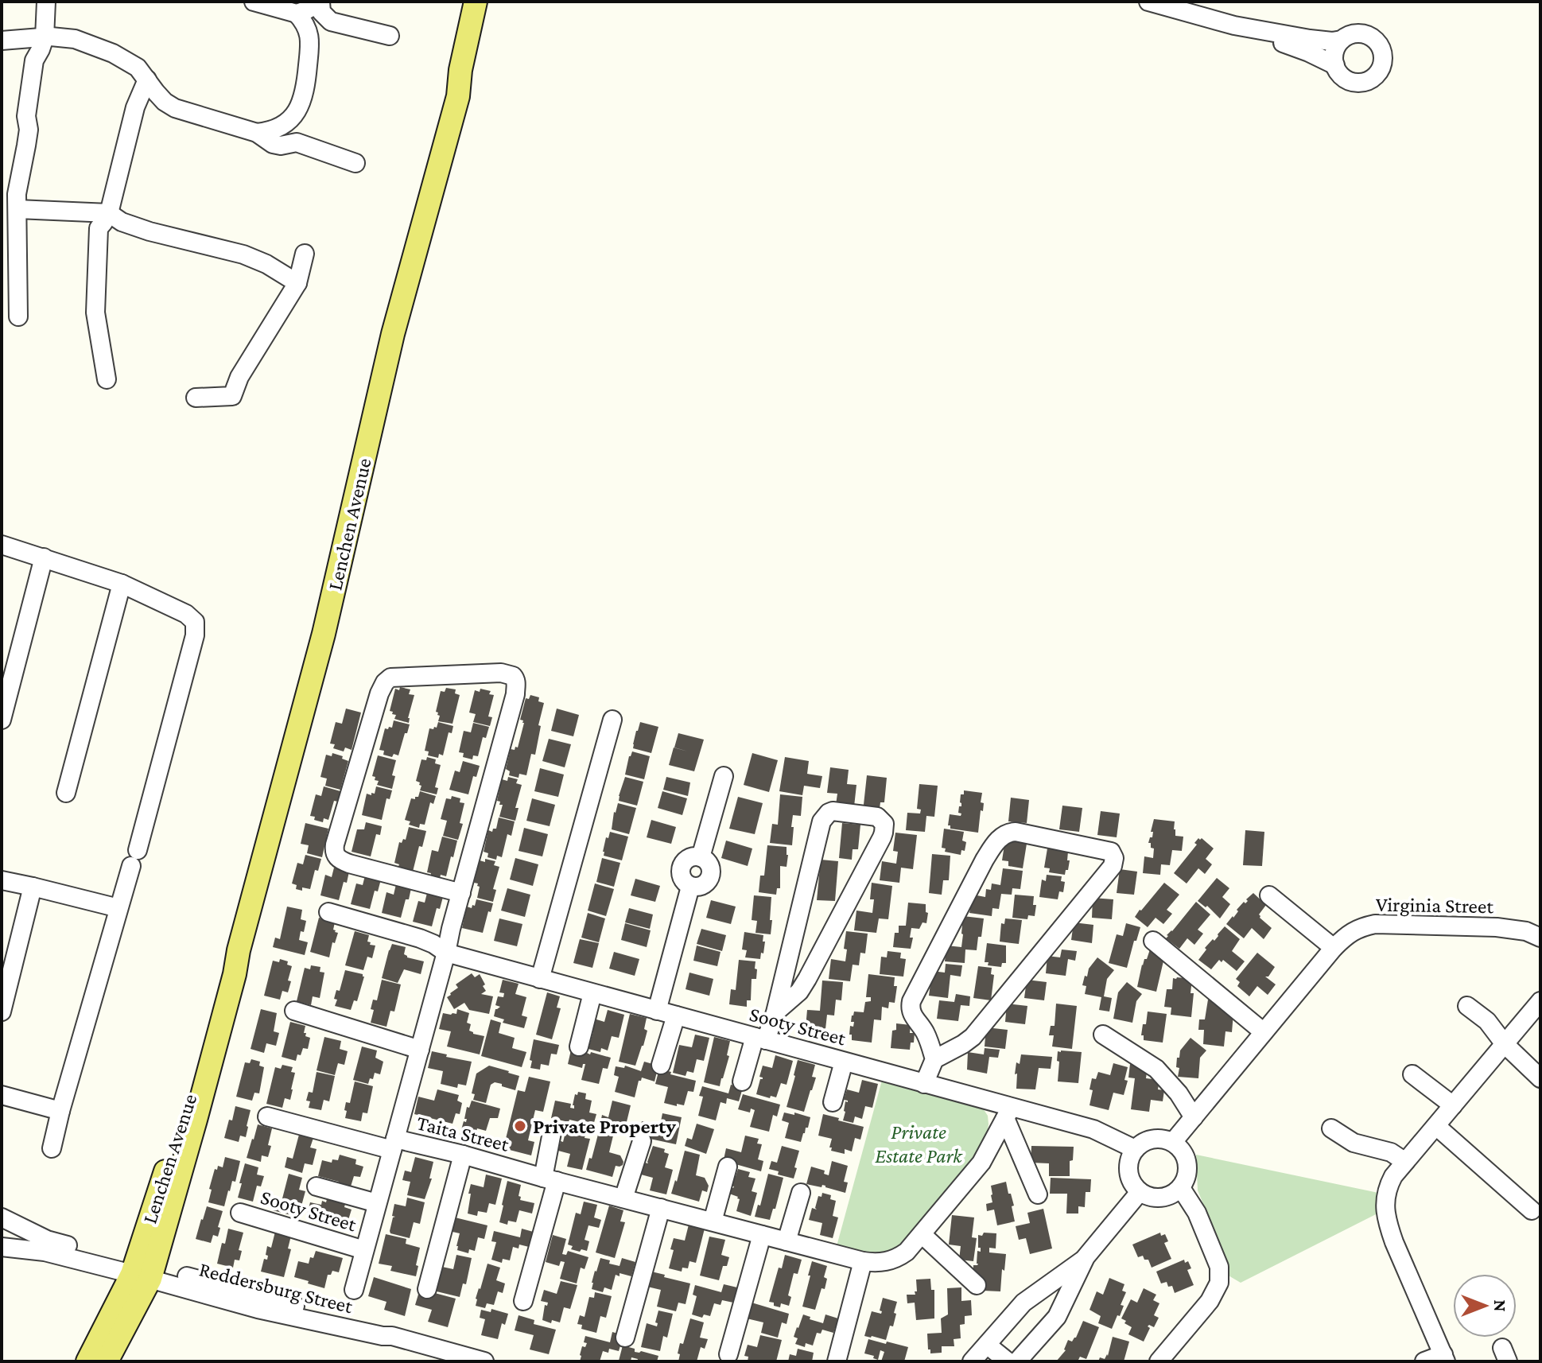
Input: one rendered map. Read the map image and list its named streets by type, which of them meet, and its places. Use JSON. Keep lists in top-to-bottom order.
{
  "streets": {
    "main road": ["Lenchen Avenue"],
    "street": [
      "Virginia Street",
      "Sooty Street",
      "Taita Street",
      "Reddersburg Street"
    ]
  },
  "crossings": [
    ["Lenchen Avenue", "Reddersburg Street"],
    ["Virginia Street", "Sooty Street"],
    ["Sooty Street", "Taita Street"]
  ],
  "parks": ["Private Estate Park"],
  "places": ["Private Property"],
  "north": "right"
}
